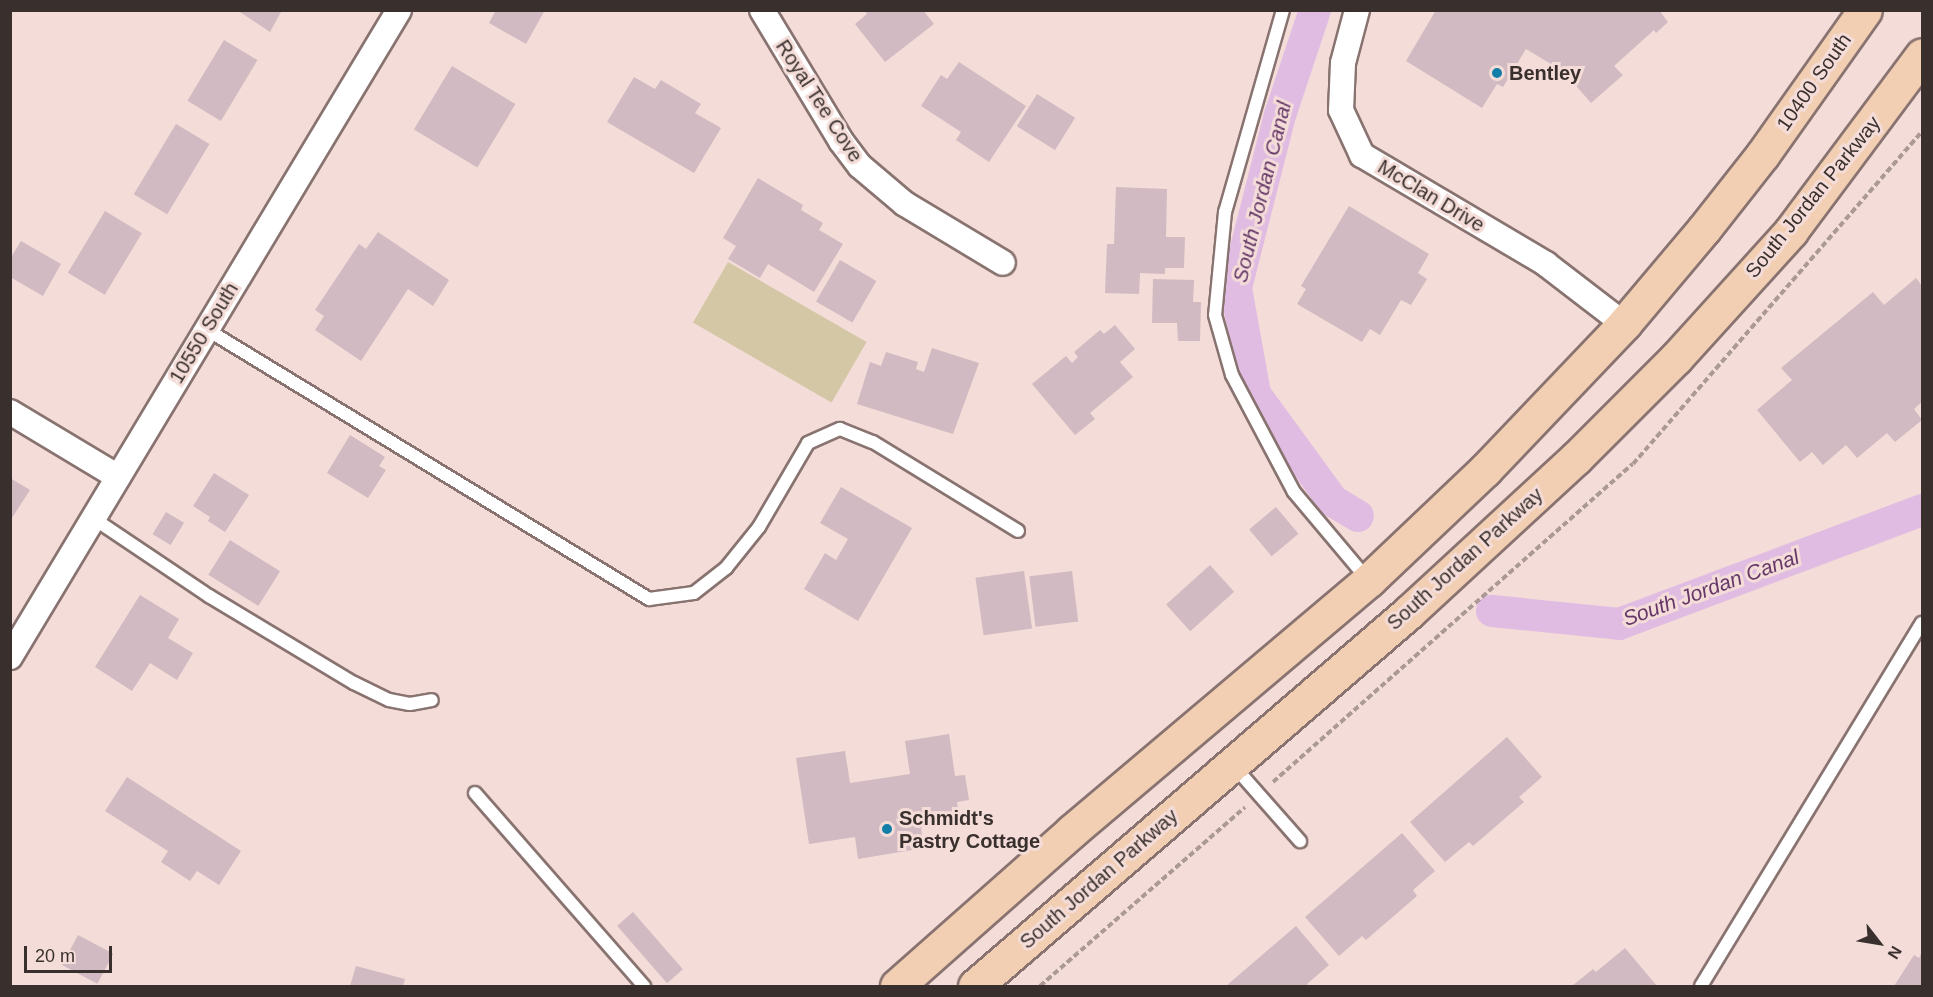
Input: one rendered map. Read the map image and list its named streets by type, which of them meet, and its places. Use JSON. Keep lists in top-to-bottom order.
{
  "streets": {
    "main road": ["10400 South", "South Jordan Parkway"],
    "street": ["Royal Tee Cove", "McClan Drive", "10550 South"]
  },
  "crossings": [
    ["10400 South", "McClan Drive"]
  ],
  "water": ["South Jordan Canal"],
  "places": ["Bentley", "Schmidt's Pastry Cottage"],
  "scale_bar": "20 m",
  "north": "bottom right"
}
